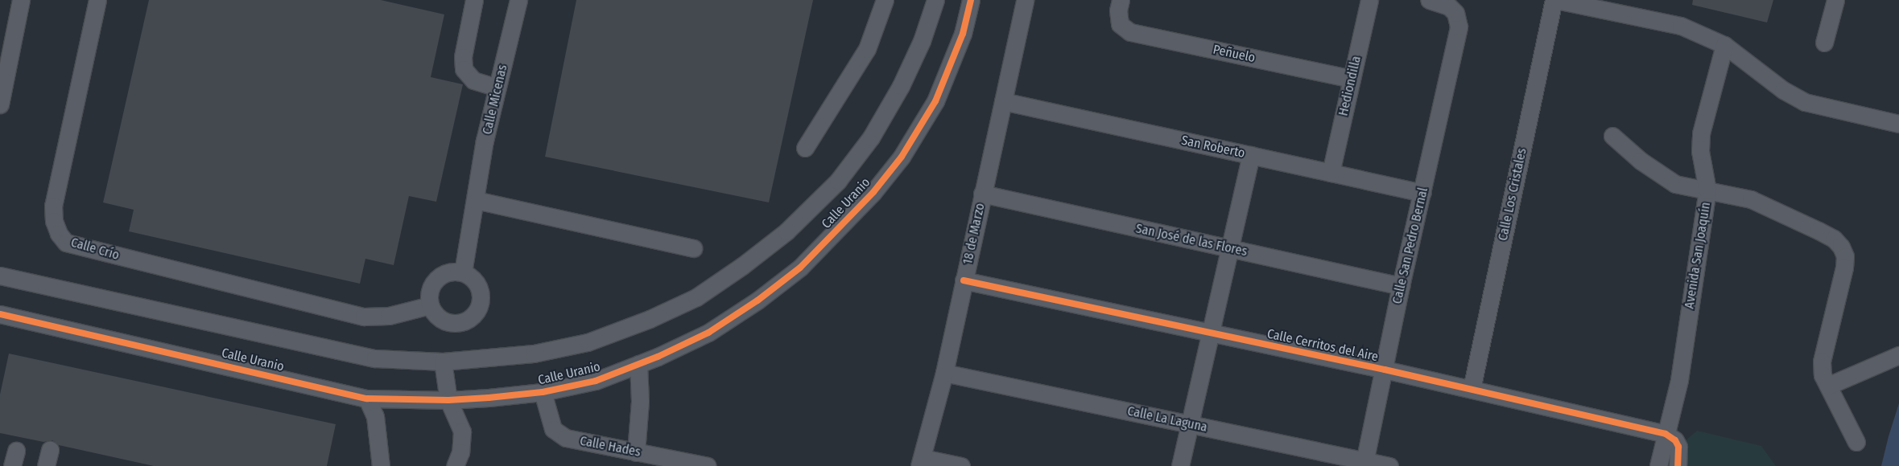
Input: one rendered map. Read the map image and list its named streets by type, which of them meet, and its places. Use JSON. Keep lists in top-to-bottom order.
{
  "streets": {
    "street": [
      "Peñuelo",
      "Hediondilla",
      "Calle Micenas",
      "San Roberto",
      "Calle Los Cristales",
      "Calle Uranio",
      "18 de Marzo",
      "San José de las Flores",
      "Calle San Pedro Bernal",
      "Calle Crío",
      "Avenida San Joaquín",
      "Calle Cerritos del Aire",
      "Calle La Laguna",
      "Calle Hades"
    ]
  },
  "crossings": [
    ["Peñuelo", "Hediondilla"],
    ["Hediondilla", "San Roberto"],
    ["Calle Micenas", "Calle Crío"],
    ["San Roberto", "18 de Marzo"],
    ["San Roberto", "Calle San Pedro Bernal"],
    ["Calle Los Cristales", "Calle Cerritos del Aire"],
    ["Calle Uranio", "Calle Hades"],
    ["18 de Marzo", "San José de las Flores"],
    ["18 de Marzo", "Calle Cerritos del Aire"],
    ["18 de Marzo", "Calle La Laguna"],
    ["San José de las Flores", "Calle San Pedro Bernal"],
    ["Calle San Pedro Bernal", "Calle Cerritos del Aire"],
    ["Calle San Pedro Bernal", "Calle La Laguna"],
    ["Avenida San Joaquín", "Calle Cerritos del Aire"]
  ]
}
